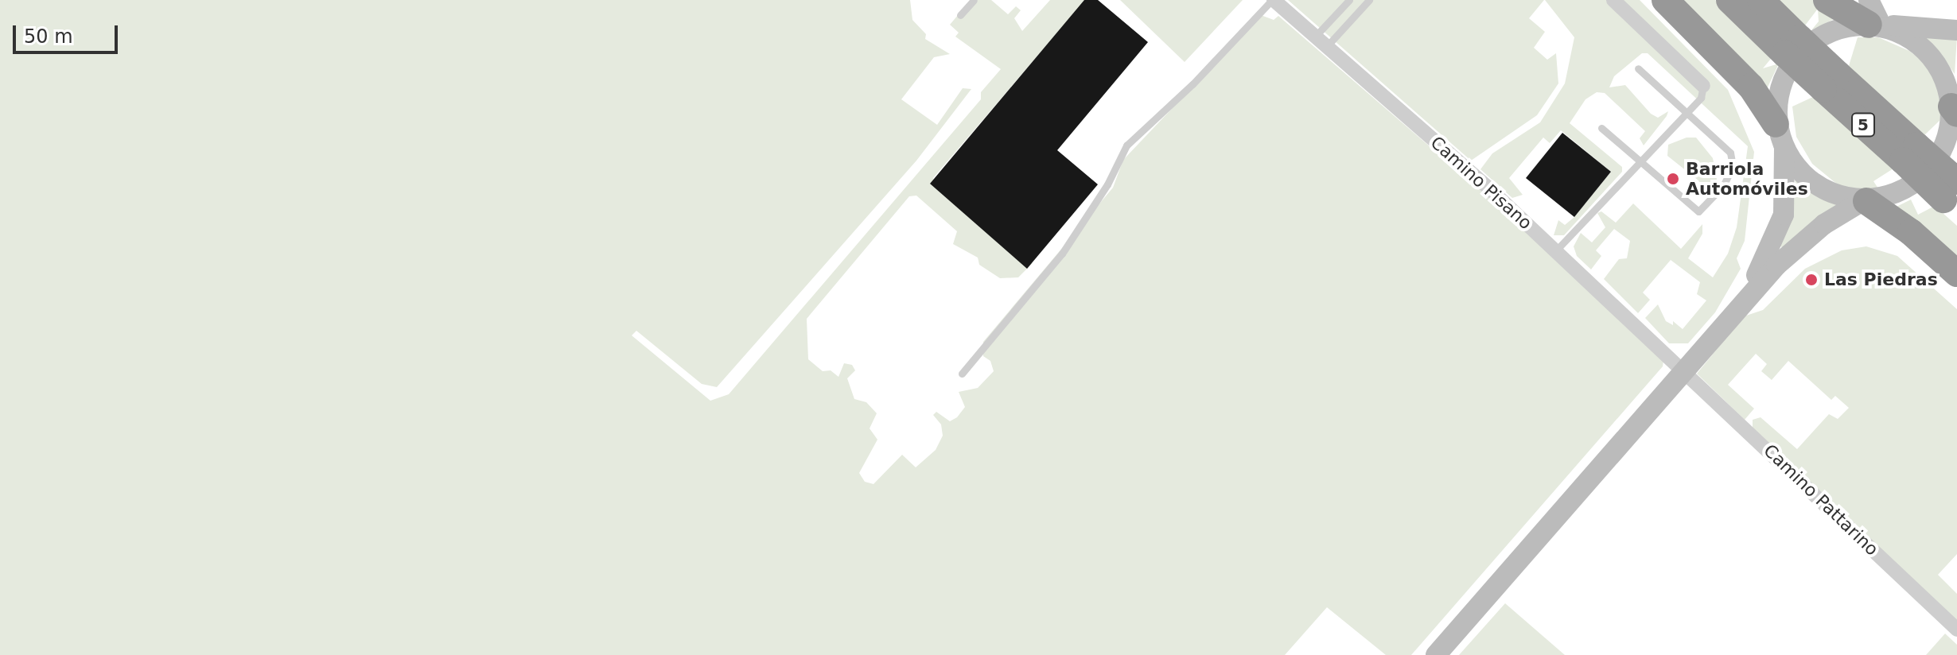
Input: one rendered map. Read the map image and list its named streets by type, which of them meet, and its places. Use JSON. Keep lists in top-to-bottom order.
{
  "streets": {
    "highway": ["5"],
    "street": ["Camino Pisano", "Camino Pattarino"]
  },
  "crossings": [
    ["Camino Pisano", "Camino Pattarino"]
  ],
  "places": ["Barriola Automóviles", "Las Piedras"],
  "scale_bar": "50 m"
}
